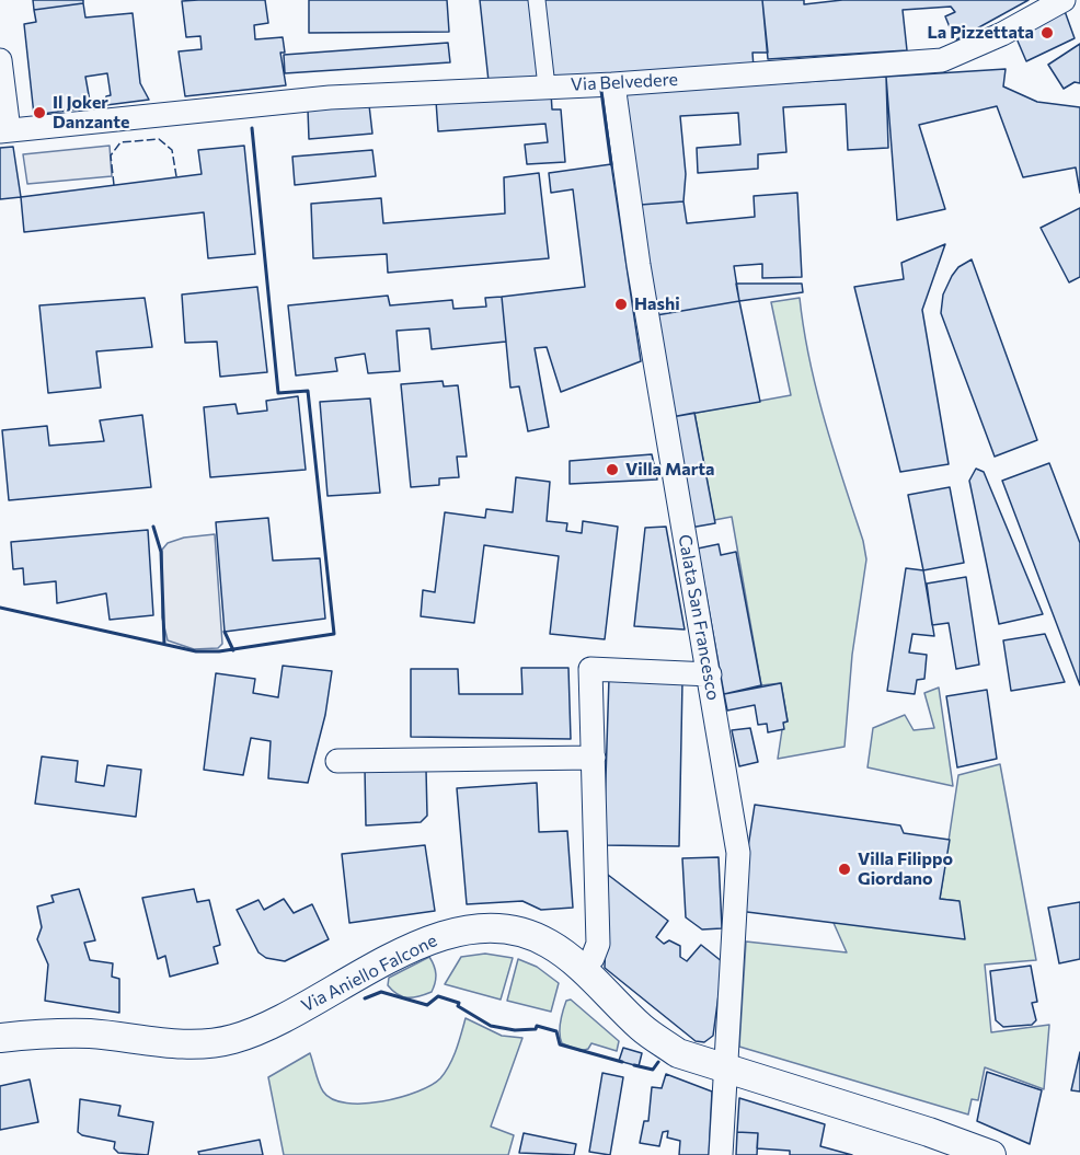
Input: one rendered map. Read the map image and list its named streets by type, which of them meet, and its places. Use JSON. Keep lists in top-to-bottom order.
{
  "streets": {
    "street": ["Via Belvedere", "Calata San Francesco", "Via Aniello Falcone"]
  },
  "crossings": [
    ["Via Belvedere", "Calata San Francesco"],
    ["Calata San Francesco", "Via Aniello Falcone"]
  ],
  "places": [
    "La Pizzettata",
    "Il Joker Danzante",
    "Hashi",
    "Villa Marta",
    "Villa Filippo Giordano"
  ]
}
